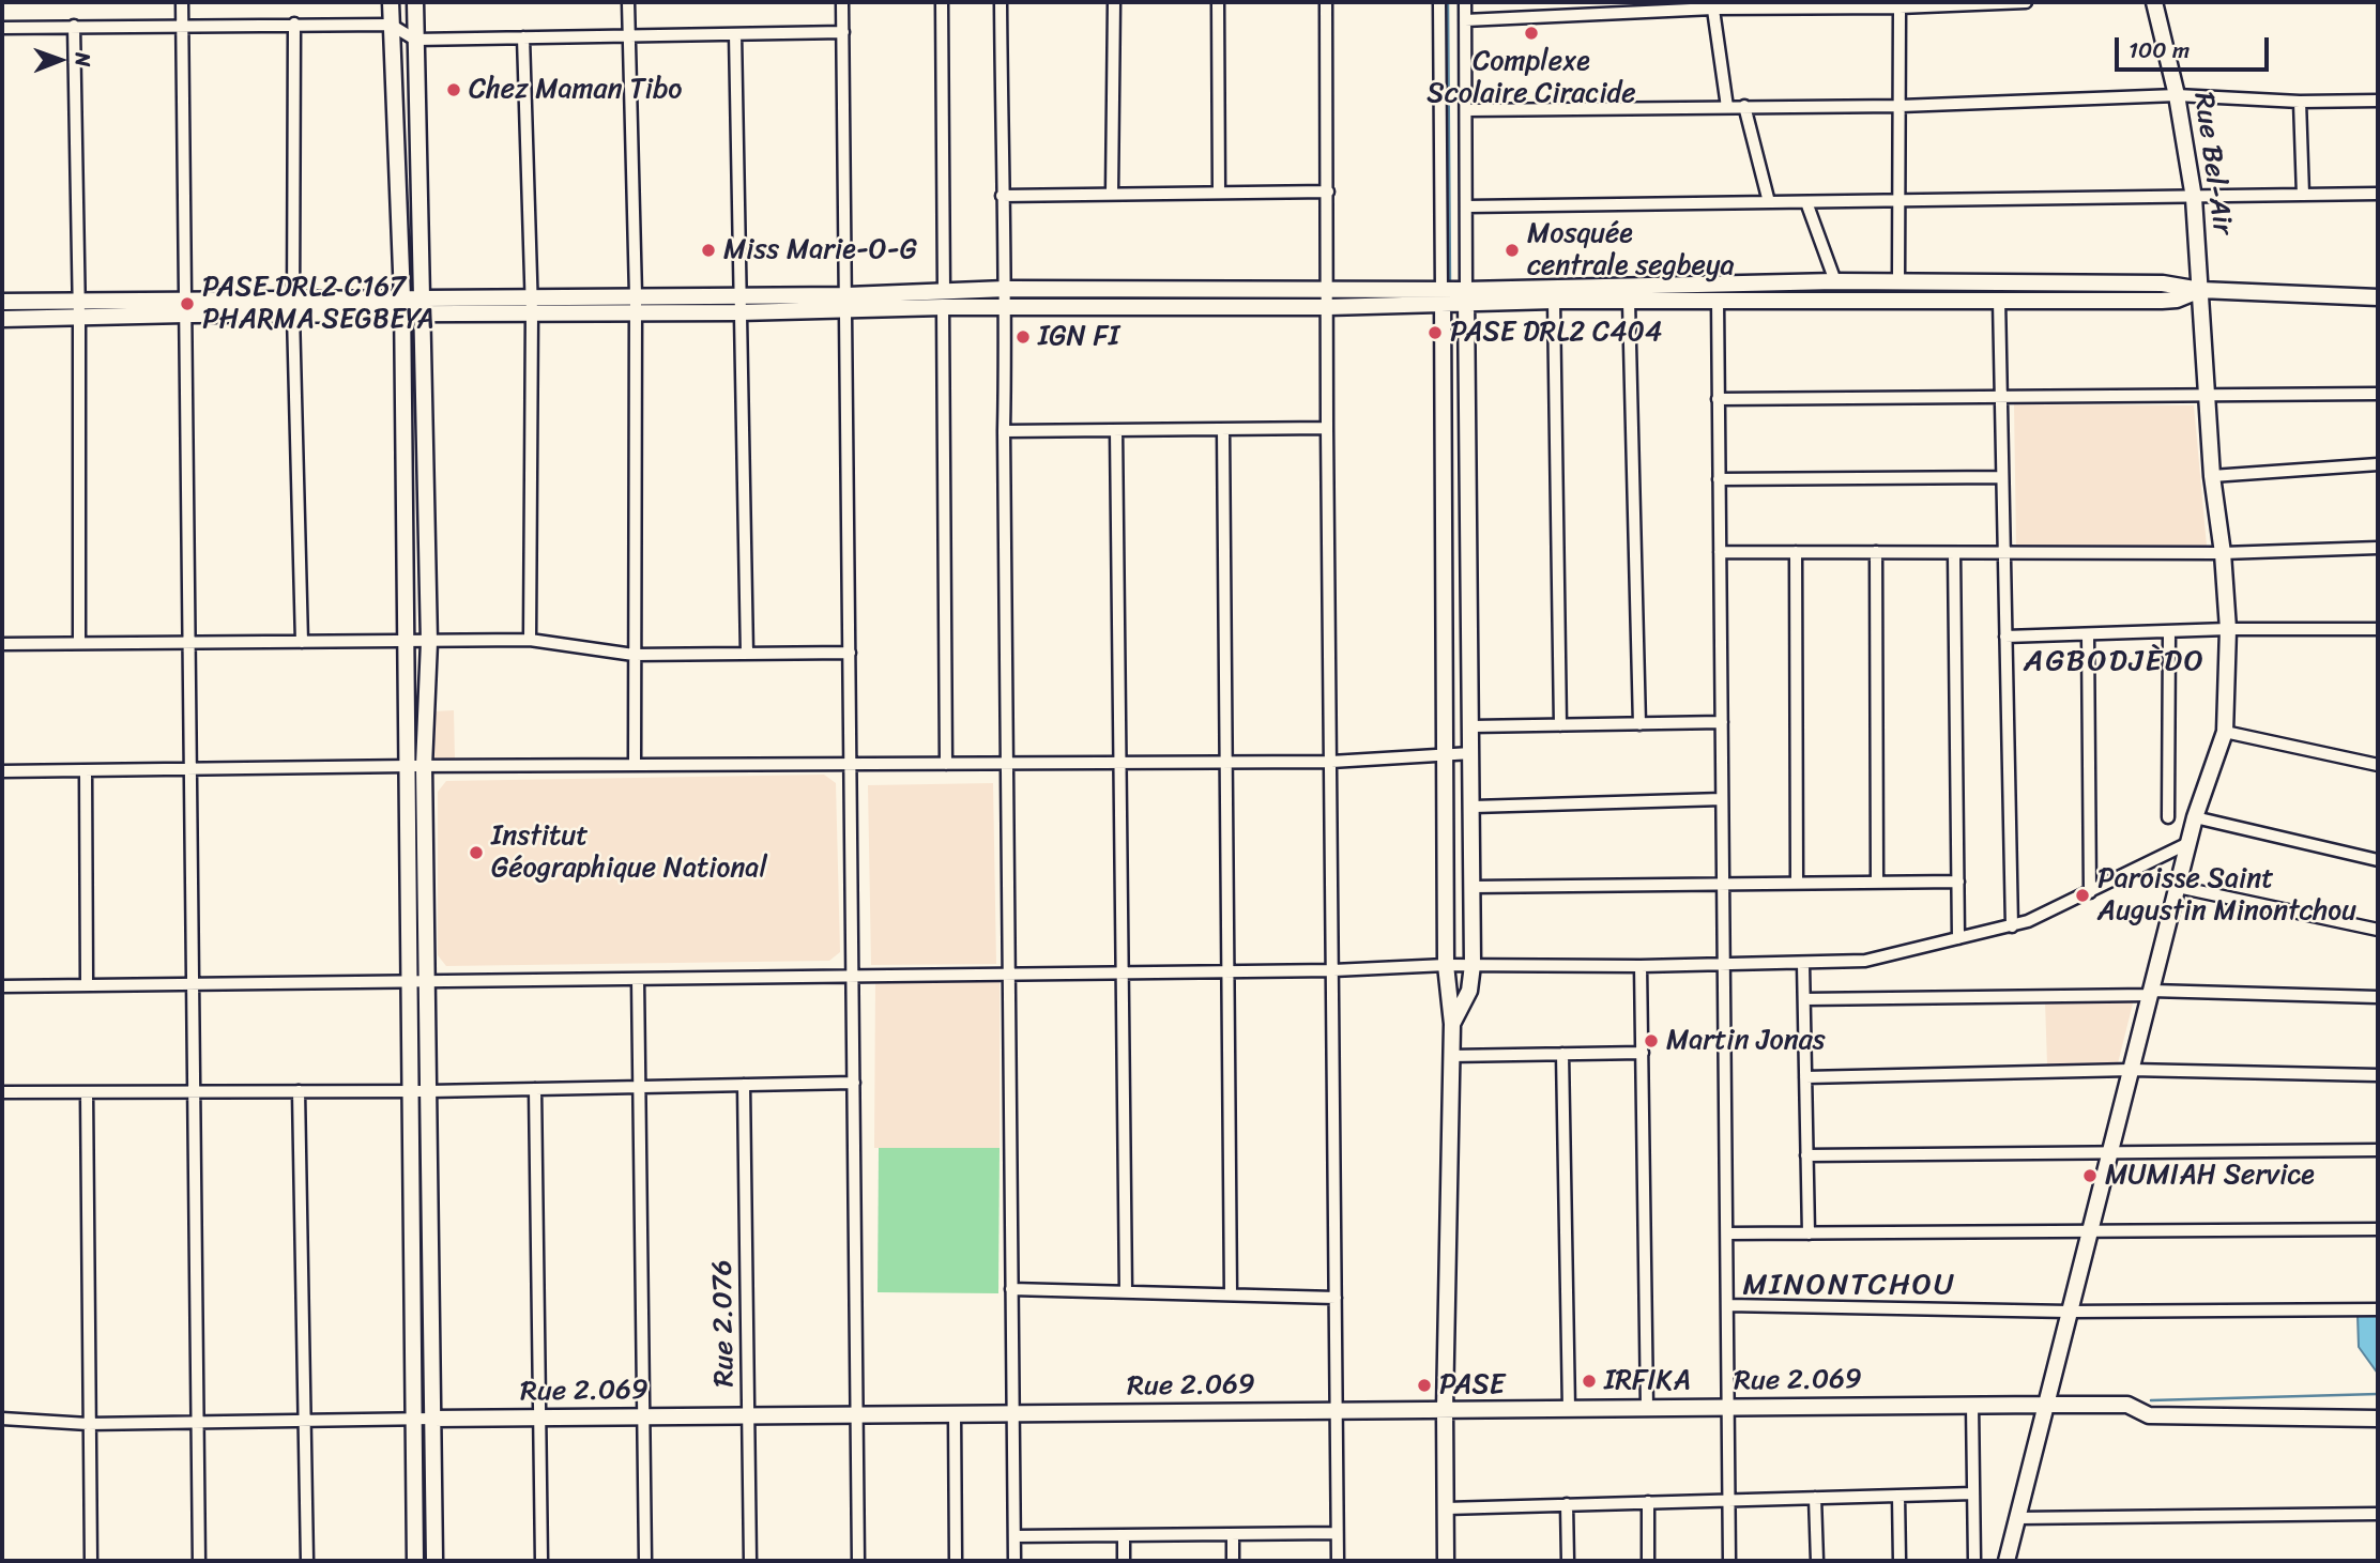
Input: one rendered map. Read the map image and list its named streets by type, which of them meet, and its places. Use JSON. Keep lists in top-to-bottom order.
{
  "streets": {
    "street": ["Rue Bel-Air", "Rue 2.076", "Rue 2.069"]
  },
  "crossings": [
    ["Rue Bel-Air", "Rue 2.069"],
    ["Rue 2.076", "Rue 2.069"]
  ],
  "districts": ["AGBODJÈDO", "MINONTCHOU"],
  "places": [
    "Complexe Scolaire Ciracide",
    "Chez Maman Tibo",
    "Miss Marie-O-G",
    "Mosquée centrale segbeya",
    "PASE DRL2 C167 PHARMA SEGBEYA",
    "PASE DRL2 C404",
    "IGN FI",
    "Institut Géographique National",
    "Paroisse Saint Augustin Minontchou",
    "Martin Jonas",
    "MUMIAH Service",
    "IRFIKA",
    "PASE"
  ],
  "scale_bar": "100 m",
  "north": "right"
}
